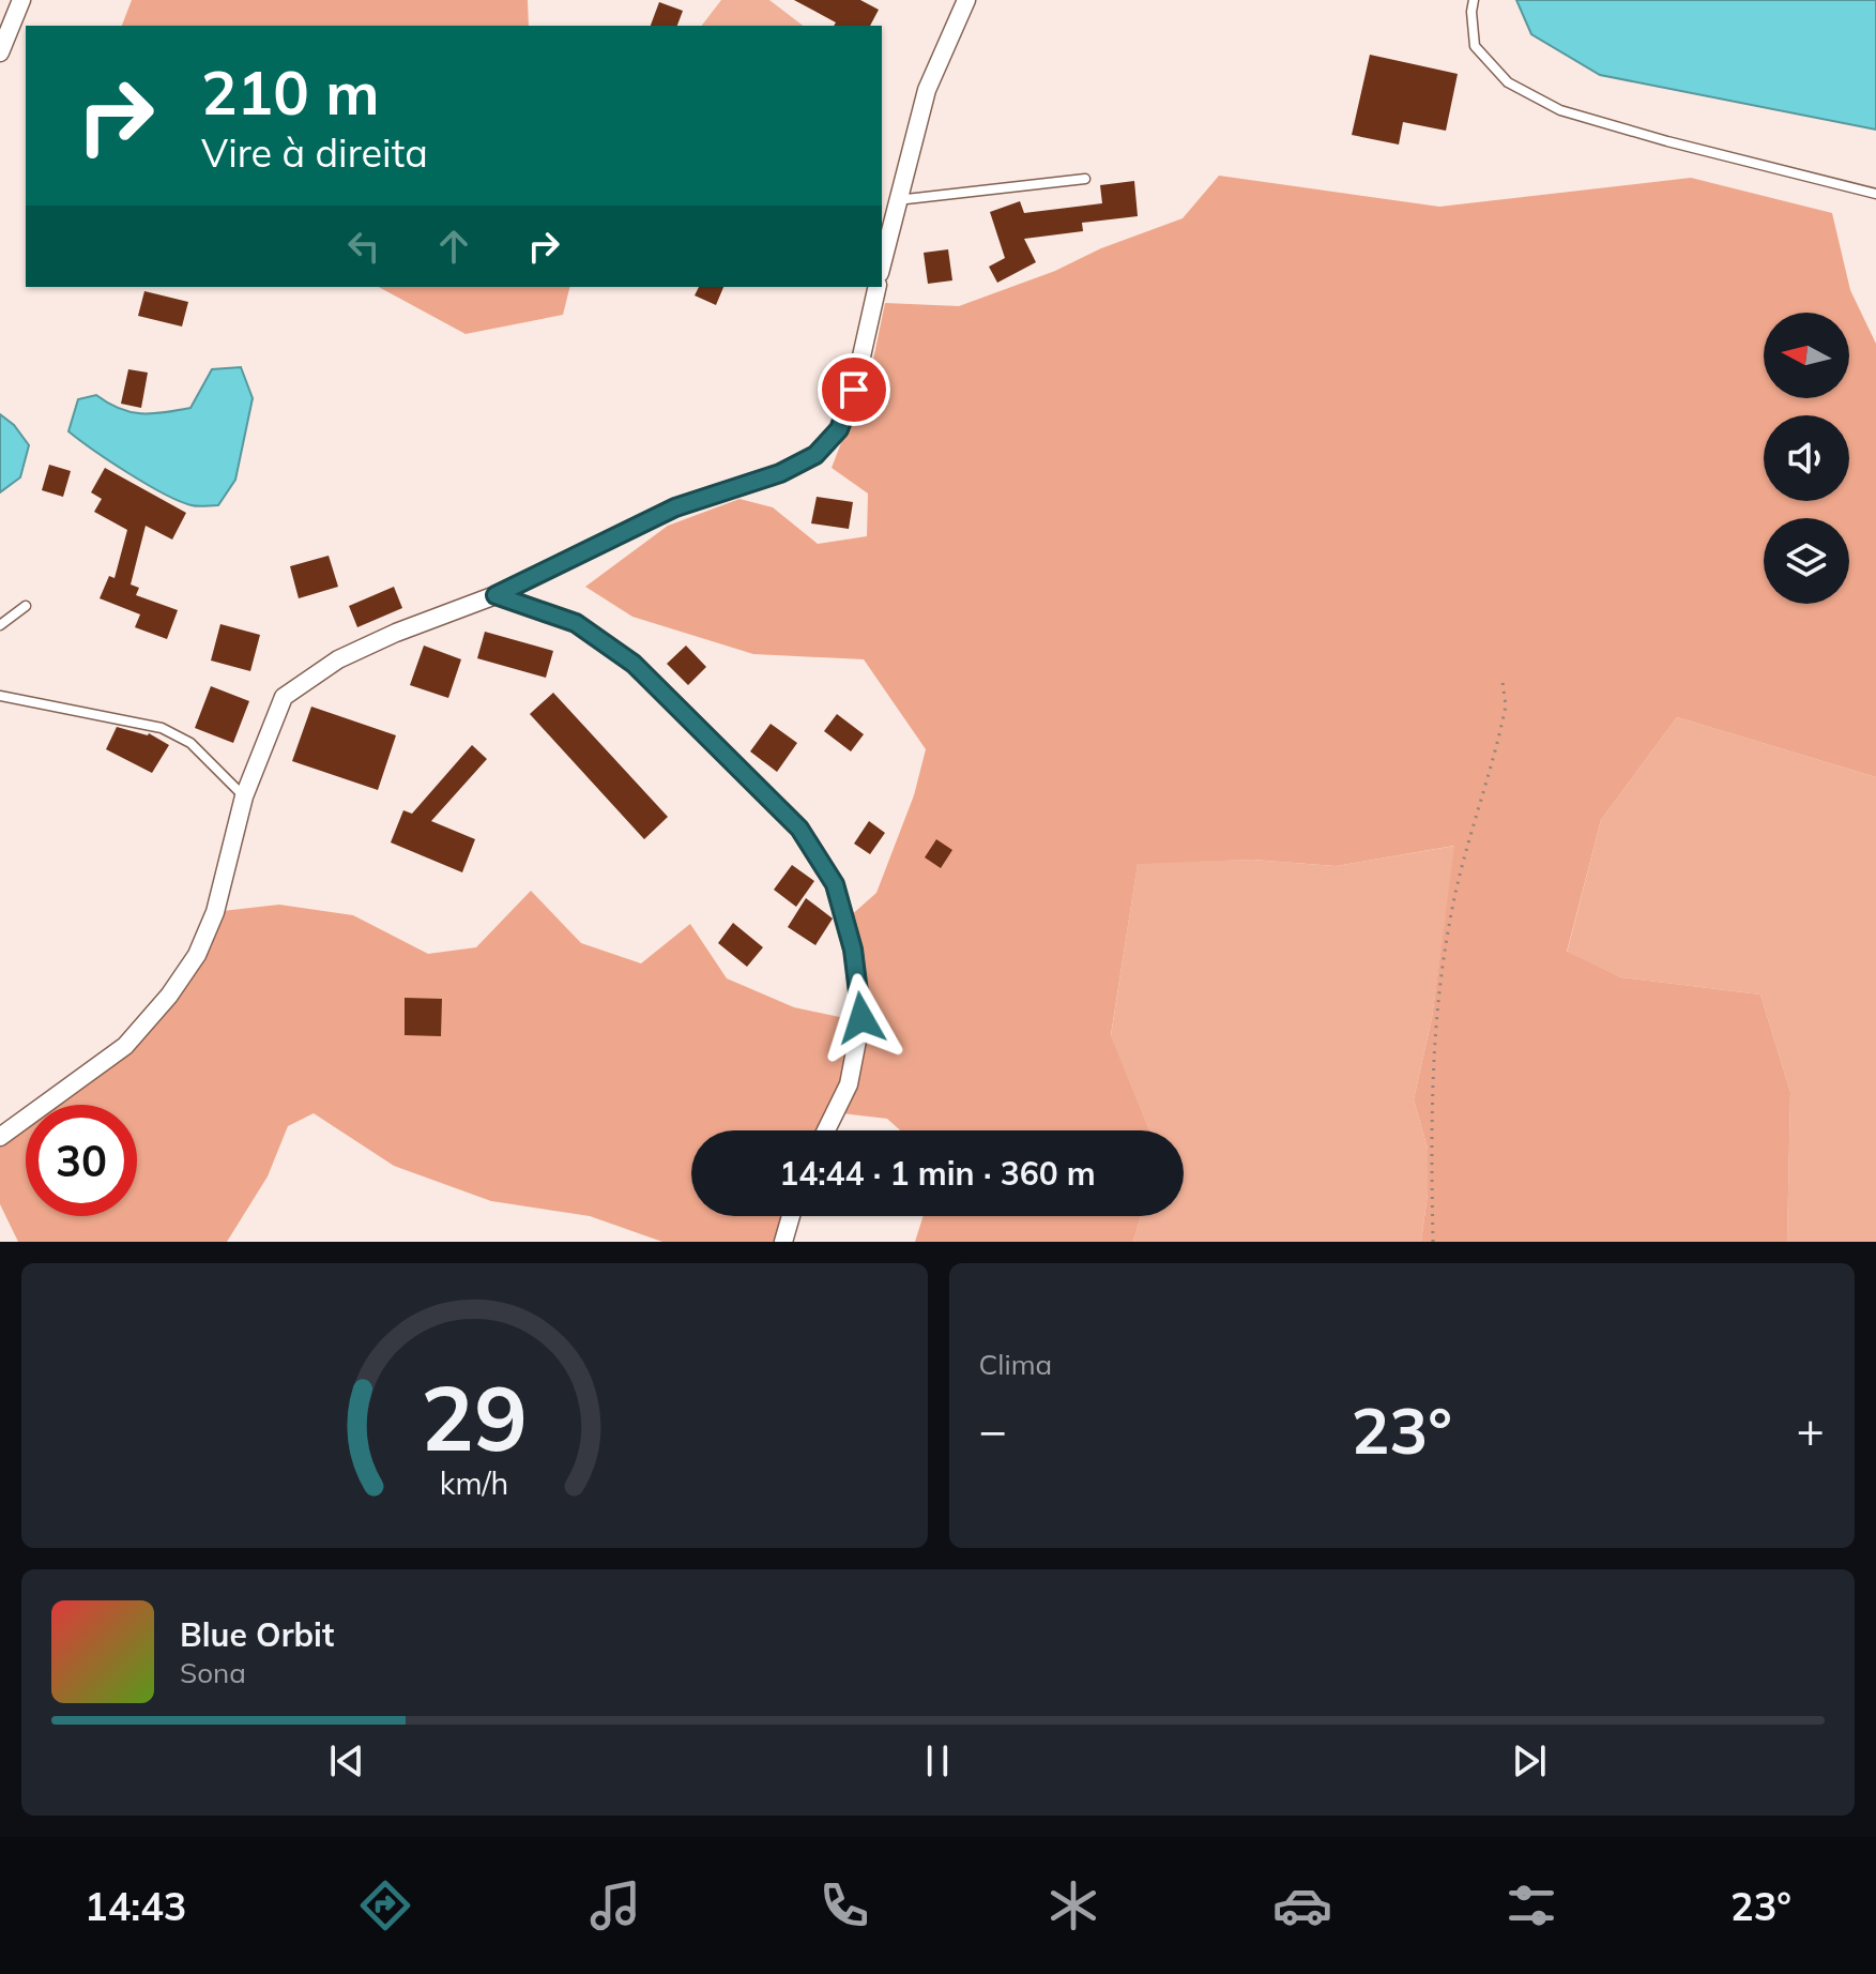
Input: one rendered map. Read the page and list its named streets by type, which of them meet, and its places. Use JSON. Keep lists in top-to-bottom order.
{
  "north": "left",
  "page": {
    "turn": ["210 m", "Vire à direita"],
    "limit": "30",
    "trip": "14:44 · 1 min · 360 m",
    "tile": "Clima",
    "heat": ["−", "23°", "+"],
    "song": ["Blue Orbit", "Sona"],
    "tabs": ["14:43", "23°"],
    "gauge": ["29", "km/h"]
  }
}
